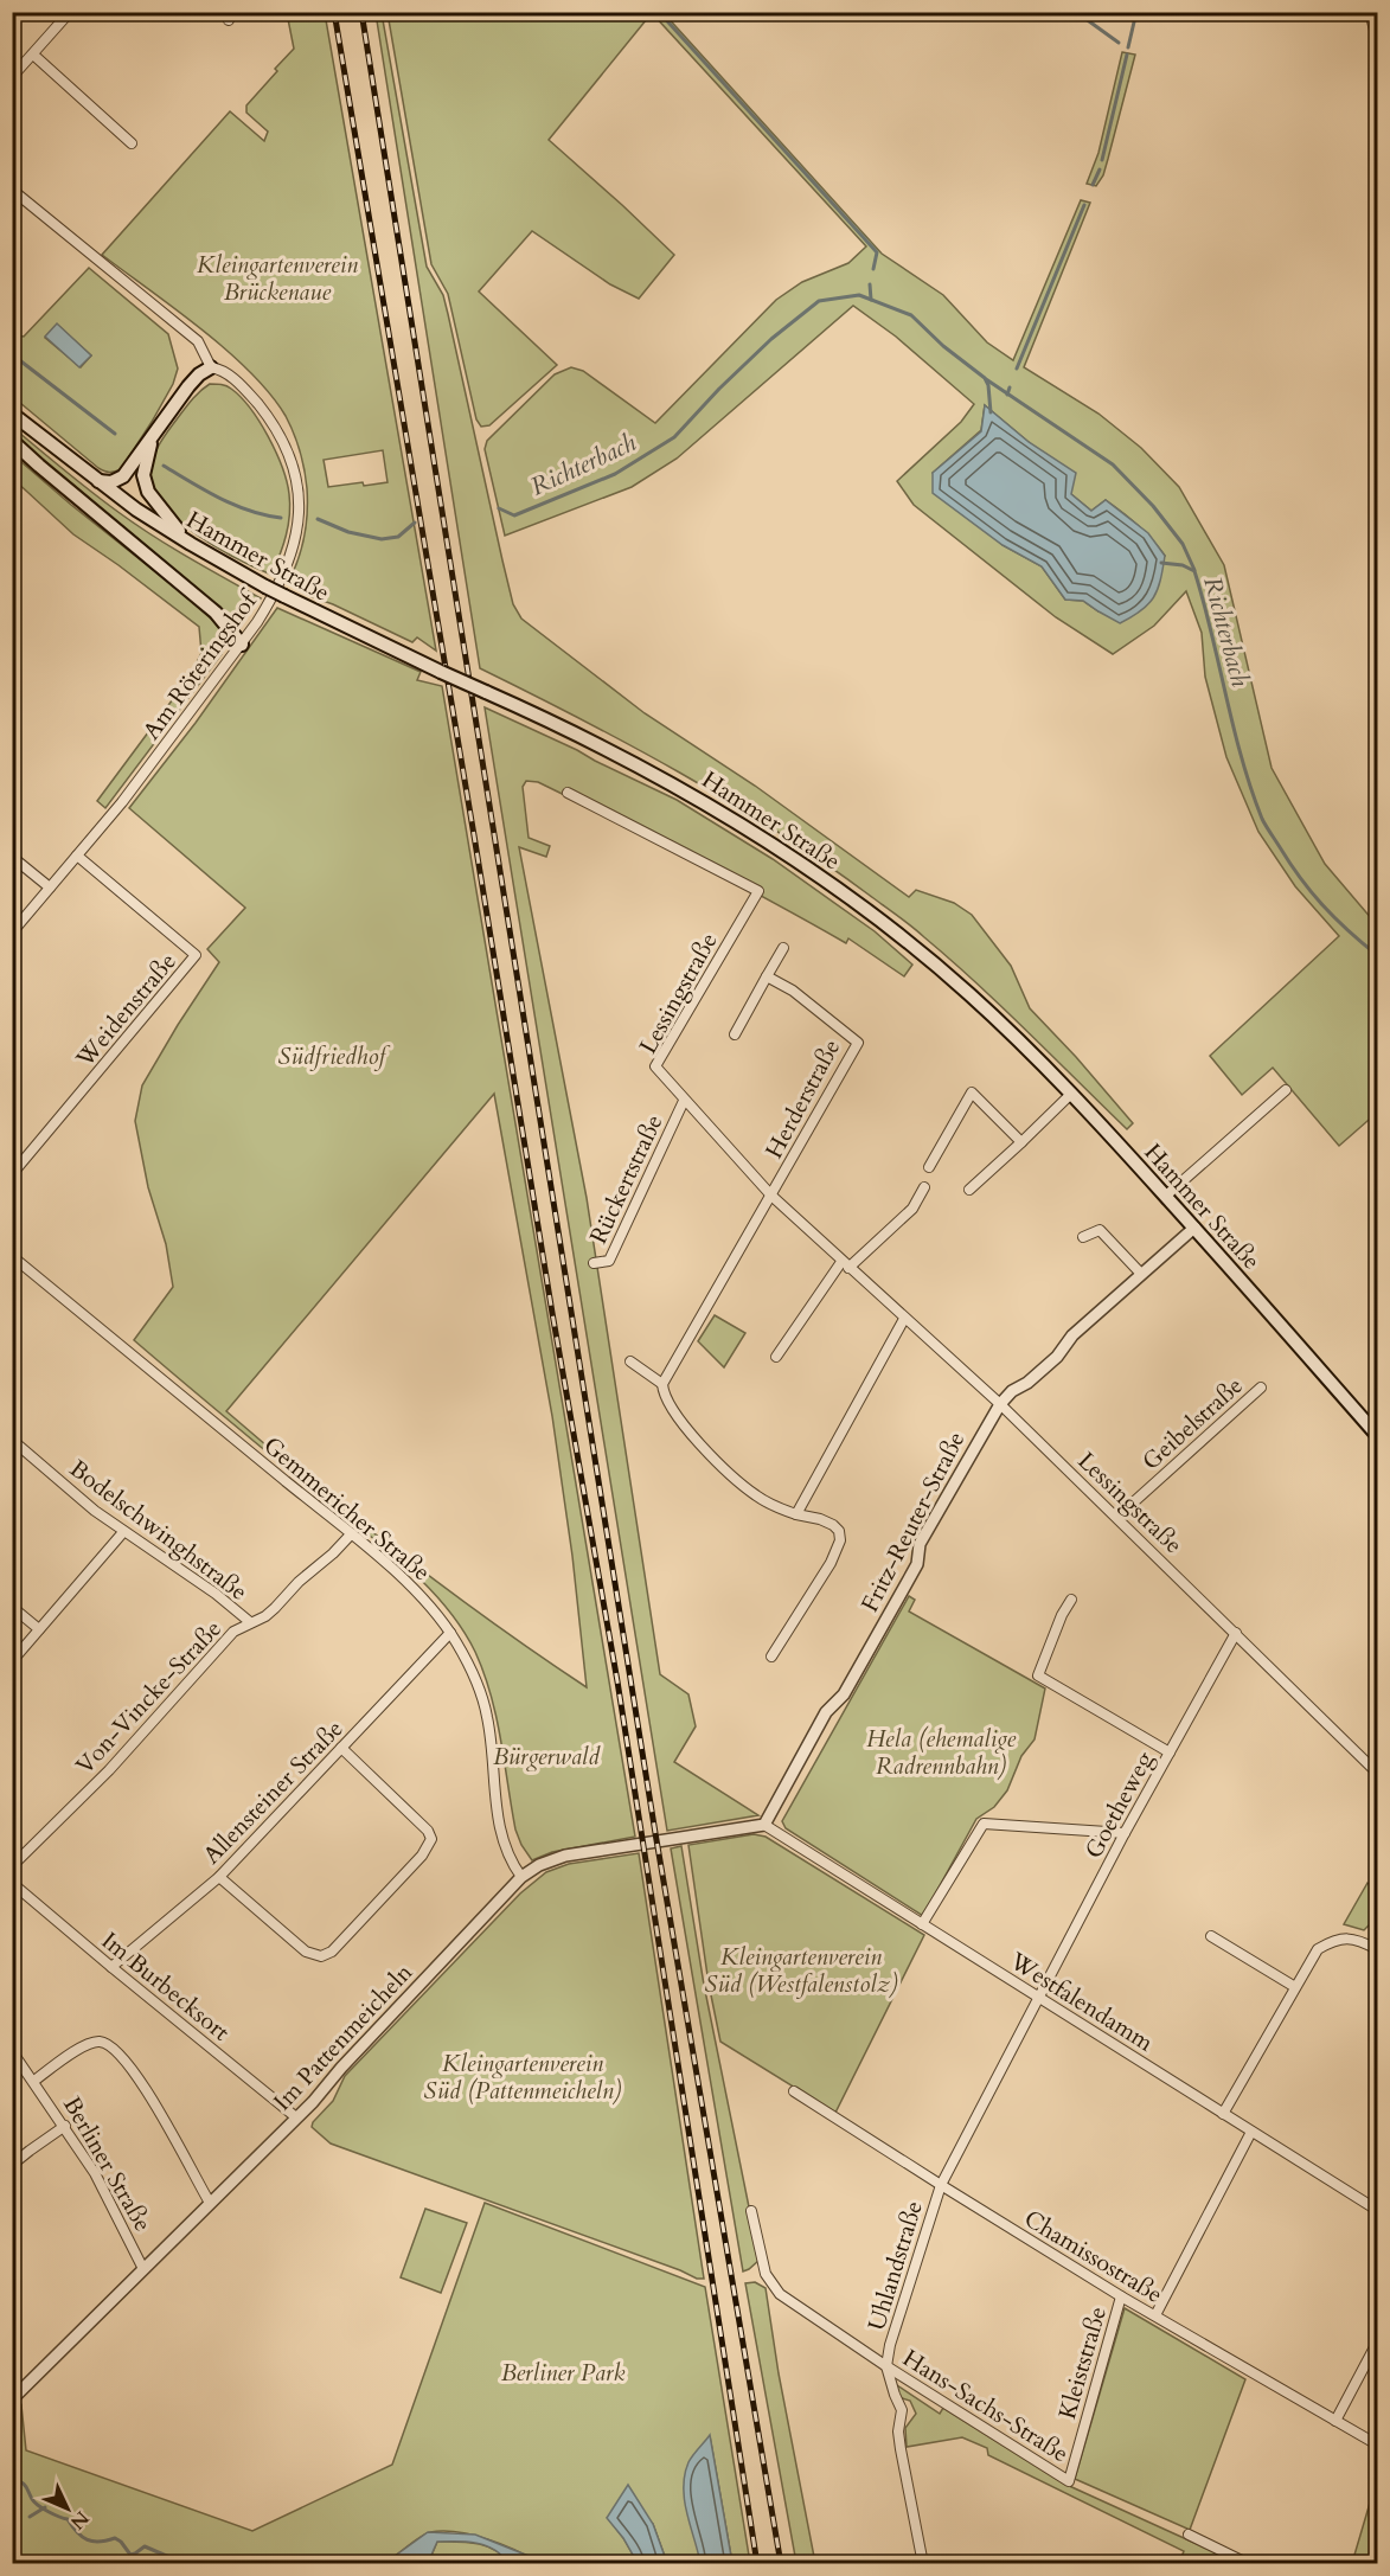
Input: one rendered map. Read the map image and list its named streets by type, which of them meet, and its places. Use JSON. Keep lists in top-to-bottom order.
{
  "streets": {
    "main road": ["Hammer Straße"],
    "street": [
      "Am Röteringshof",
      "Lessingstraße",
      "Weidenstraße",
      "Herderstraße",
      "Rückertstraße",
      "Geibelstraße",
      "Gemmericher Straße",
      "Fritz-Reuter-Straße",
      "Bodelschwinghstraße",
      "Von-Vincke-Straße",
      "Allensteiner Straße",
      "Goetheweg",
      "Im Burbecksort",
      "Westfalendamm",
      "Im Pattenmeicheln",
      "Berliner Straße",
      "Chamissostraße",
      "Uhlandstraße",
      "Kleiststraße",
      "Hans-Sachs-Straße"
    ]
  },
  "crossings": [
    ["Hammer Straße", "Fritz-Reuter-Straße"],
    ["Am Röteringshof", "Weidenstraße"],
    ["Lessingstraße", "Herderstraße"],
    ["Lessingstraße", "Rückertstraße"],
    ["Lessingstraße", "Geibelstraße"],
    ["Lessingstraße", "Fritz-Reuter-Straße"],
    ["Lessingstraße", "Goetheweg"],
    ["Gemmericher Straße", "Von-Vincke-Straße"],
    ["Gemmericher Straße", "Allensteiner Straße"],
    ["Gemmericher Straße", "Im Pattenmeicheln"],
    ["Fritz-Reuter-Straße", "Westfalendamm"],
    ["Fritz-Reuter-Straße", "Im Pattenmeicheln"],
    ["Bodelschwinghstraße", "Von-Vincke-Straße"],
    ["Allensteiner Straße", "Im Burbecksort"],
    ["Goetheweg", "Westfalendamm"],
    ["Goetheweg", "Uhlandstraße"],
    ["Im Burbecksort", "Im Pattenmeicheln"],
    ["Westfalendamm", "Im Pattenmeicheln"],
    ["Westfalendamm", "Uhlandstraße"],
    ["Im Pattenmeicheln", "Berliner Straße"],
    ["Chamissostraße", "Uhlandstraße"],
    ["Chamissostraße", "Kleiststraße"],
    ["Uhlandstraße", "Hans-Sachs-Straße"],
    ["Kleiststraße", "Hans-Sachs-Straße"]
  ],
  "water": ["Richterbach"],
  "parks": [
    "Kleingartenverein Brückenaue",
    "Südfriedhof",
    "Hela (ehemalige Radrennbahn)",
    "Bürgerwald",
    "Kleingartenverein Süd (Westfalenstolz)",
    "Kleingartenverein Süd (Pattenmeicheln)",
    "Berliner Park"
  ],
  "north": "bottom right"
}
